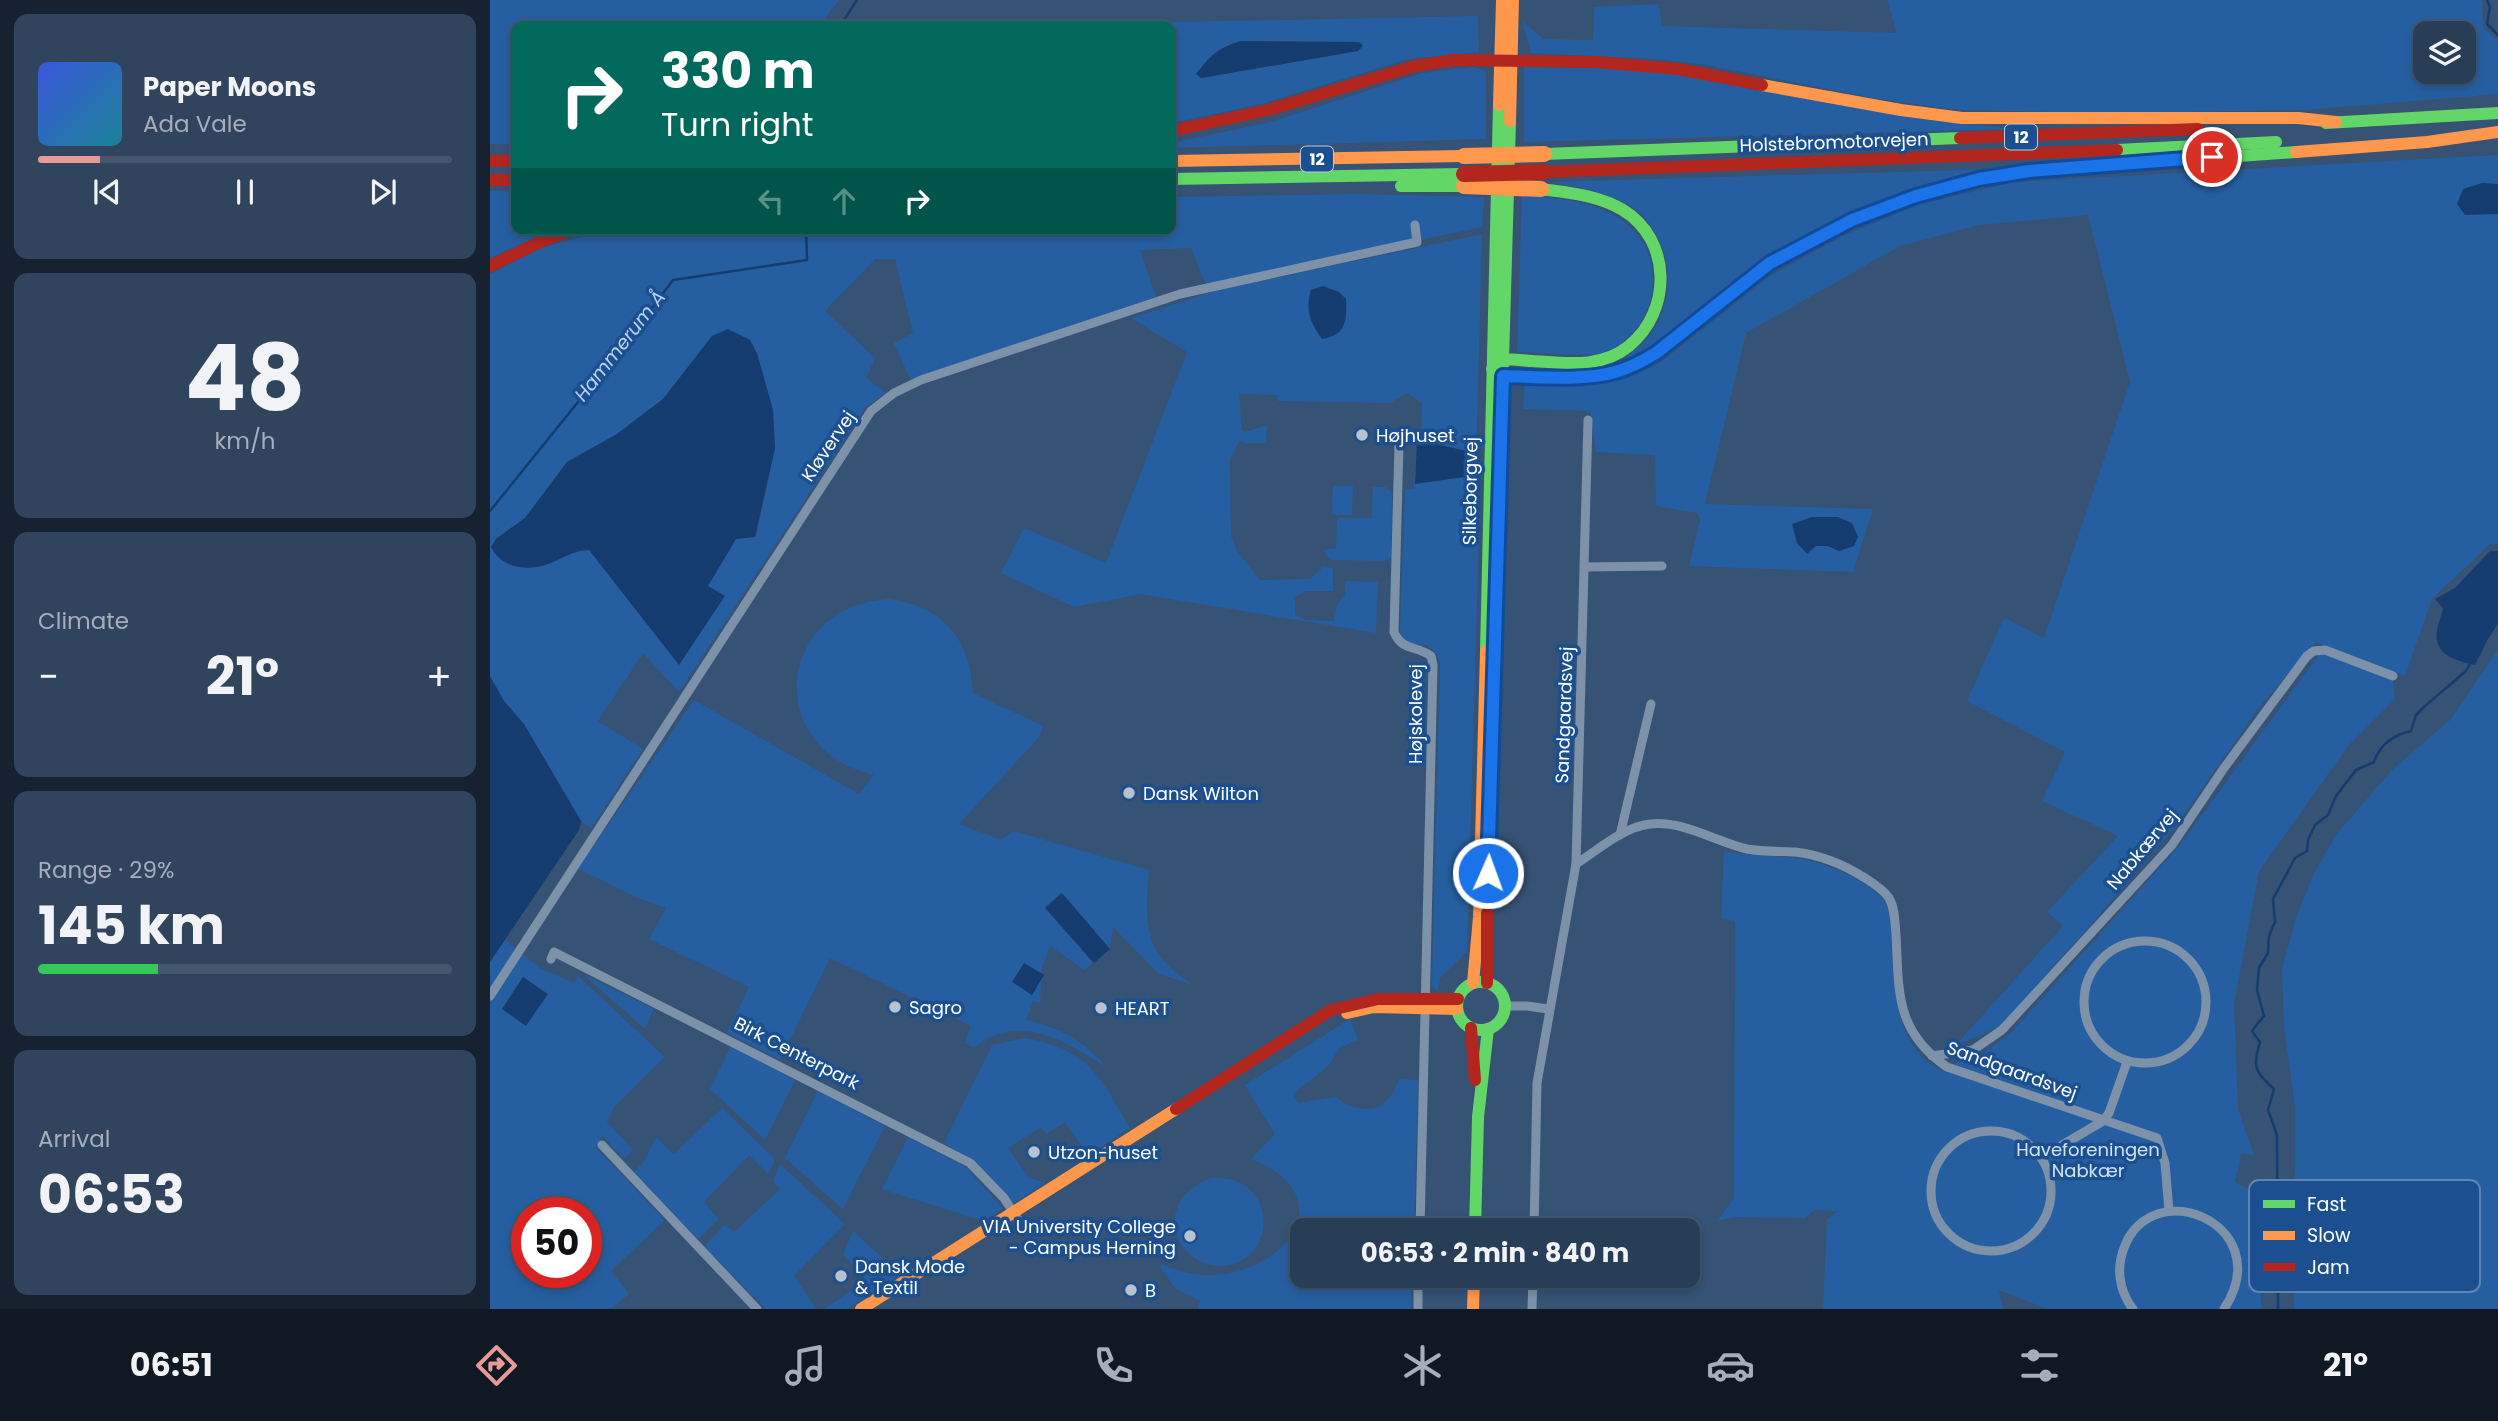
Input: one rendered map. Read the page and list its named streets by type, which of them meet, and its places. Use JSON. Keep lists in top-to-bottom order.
{
  "streets": {
    "main road": ["12", "Holstebromotorvejen", "Silkeborgvej"],
    "street": [
      "Kløvervej",
      "Højskolevej",
      "Sandgaardsvej",
      "Nabkærvej",
      "Birk Centerpark"
    ]
  },
  "crossings": [
    ["12", "Holstebromotorvejen"],
    ["Sandgaardsvej", "Nabkærvej"]
  ],
  "water": ["Hammerum Å"],
  "parks": ["Haveforeningen Nabkær"],
  "places": [
    "Højhuset",
    "Dansk Wilton",
    "Sagro",
    "HEART",
    "Utzon-huset",
    "VIA University College - Campus Herning",
    "Dansk Mode & Textil",
    "B"
  ],
  "legend": ["Fast", "Slow", "Jam"],
  "page": {
    "turn": ["330 m", "Turn right"],
    "song": ["Paper Moons", "Ada Vale"],
    "tile": [
      ["48", "km/h"],
      "Climate",
      ["Range · 29%", "145 km"],
      ["Arrival", "06:53"]
    ],
    "heat": ["−", "21°", "+"],
    "limit": "50",
    "trip": "06:53 · 2 min · 840 m",
    "tabs": ["06:51", "21°"]
  }
}
